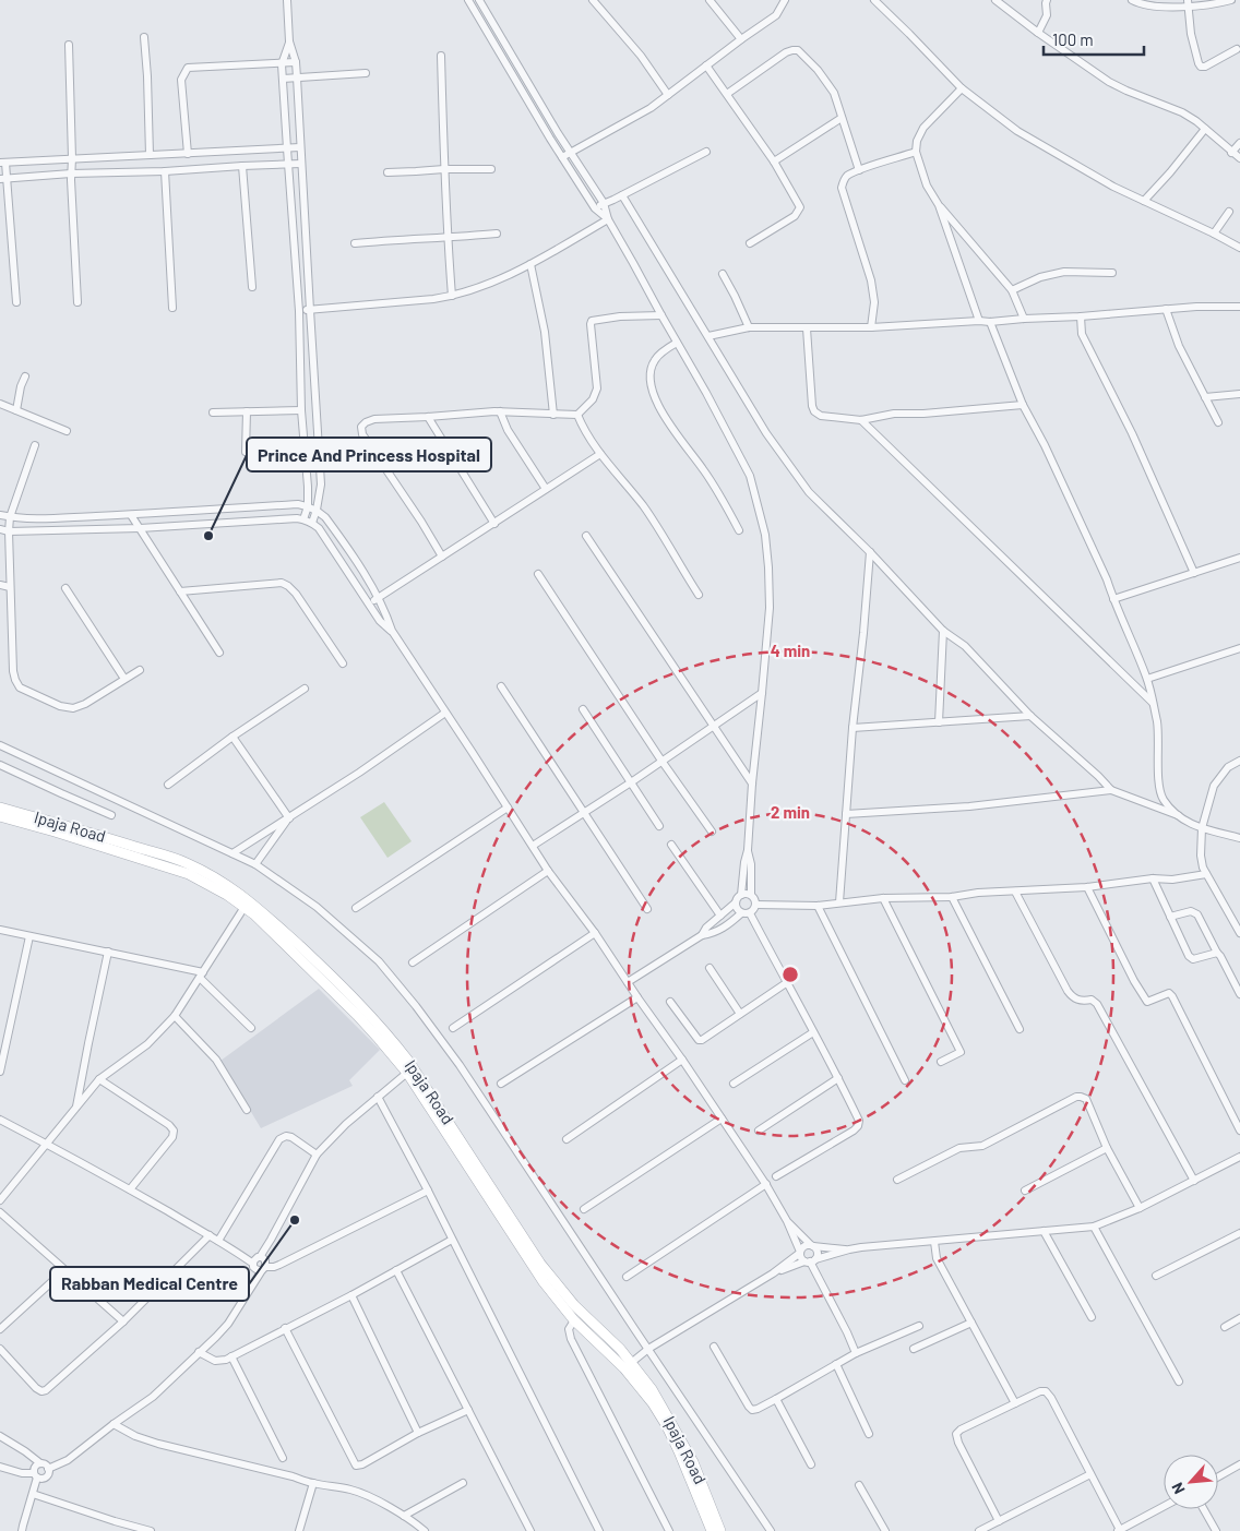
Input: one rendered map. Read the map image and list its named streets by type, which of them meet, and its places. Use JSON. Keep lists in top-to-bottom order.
{
  "streets": {
    "main road": ["Ipaja Road"]
  },
  "places": ["Prince And Princess Hospital", "Rabban Medical Centre"],
  "scale_bar": "100 m",
  "north": "bottom left",
  "rings": ["4 min", "2 min"]
}
